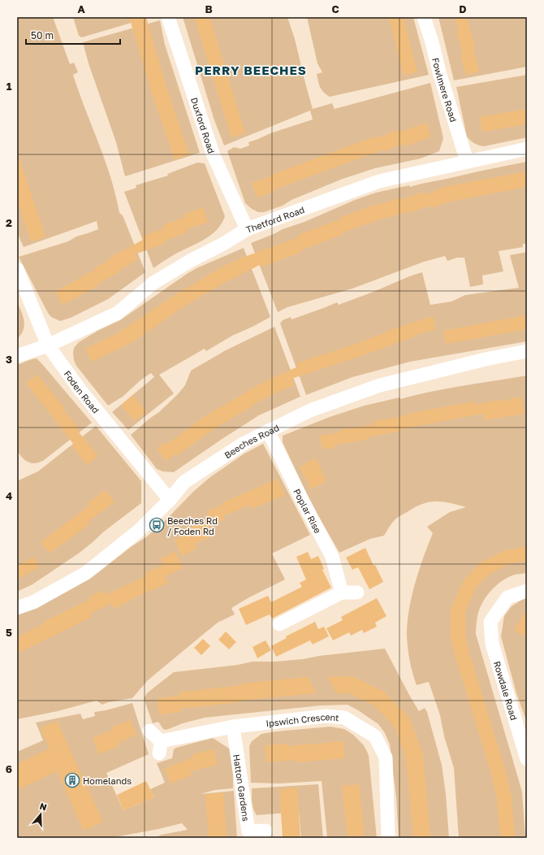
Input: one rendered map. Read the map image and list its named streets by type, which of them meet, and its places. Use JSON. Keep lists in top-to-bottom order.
{
  "streets": {
    "street": [
      "Fowlmere Road",
      "Duxford Road",
      "Thetford Road",
      "Foden Road",
      "Beeches Road",
      "Poplar Rise",
      "Rowdale Road",
      "Ipswich Crescent",
      "Hatton Gardens"
    ]
  },
  "crossings": [
    ["Fowlmere Road", "Thetford Road"],
    ["Duxford Road", "Thetford Road"],
    ["Thetford Road", "Foden Road"],
    ["Foden Road", "Beeches Road"],
    ["Beeches Road", "Poplar Rise"],
    ["Ipswich Crescent", "Hatton Gardens"]
  ],
  "districts": ["PERRY BEECHES"],
  "places": {
    "bus stop": ["Beeches Rd / Foden Rd"],
    "building": ["Homelands"]
  },
  "scale_bar": "50 m",
  "north": "top",
  "grid": {
    "columns": [
      "A",
      "B",
      "C",
      "D"
    ],
    "rows": [
      "1",
      "2",
      "3",
      "4",
      "5",
      "6"
    ]
  }
}
